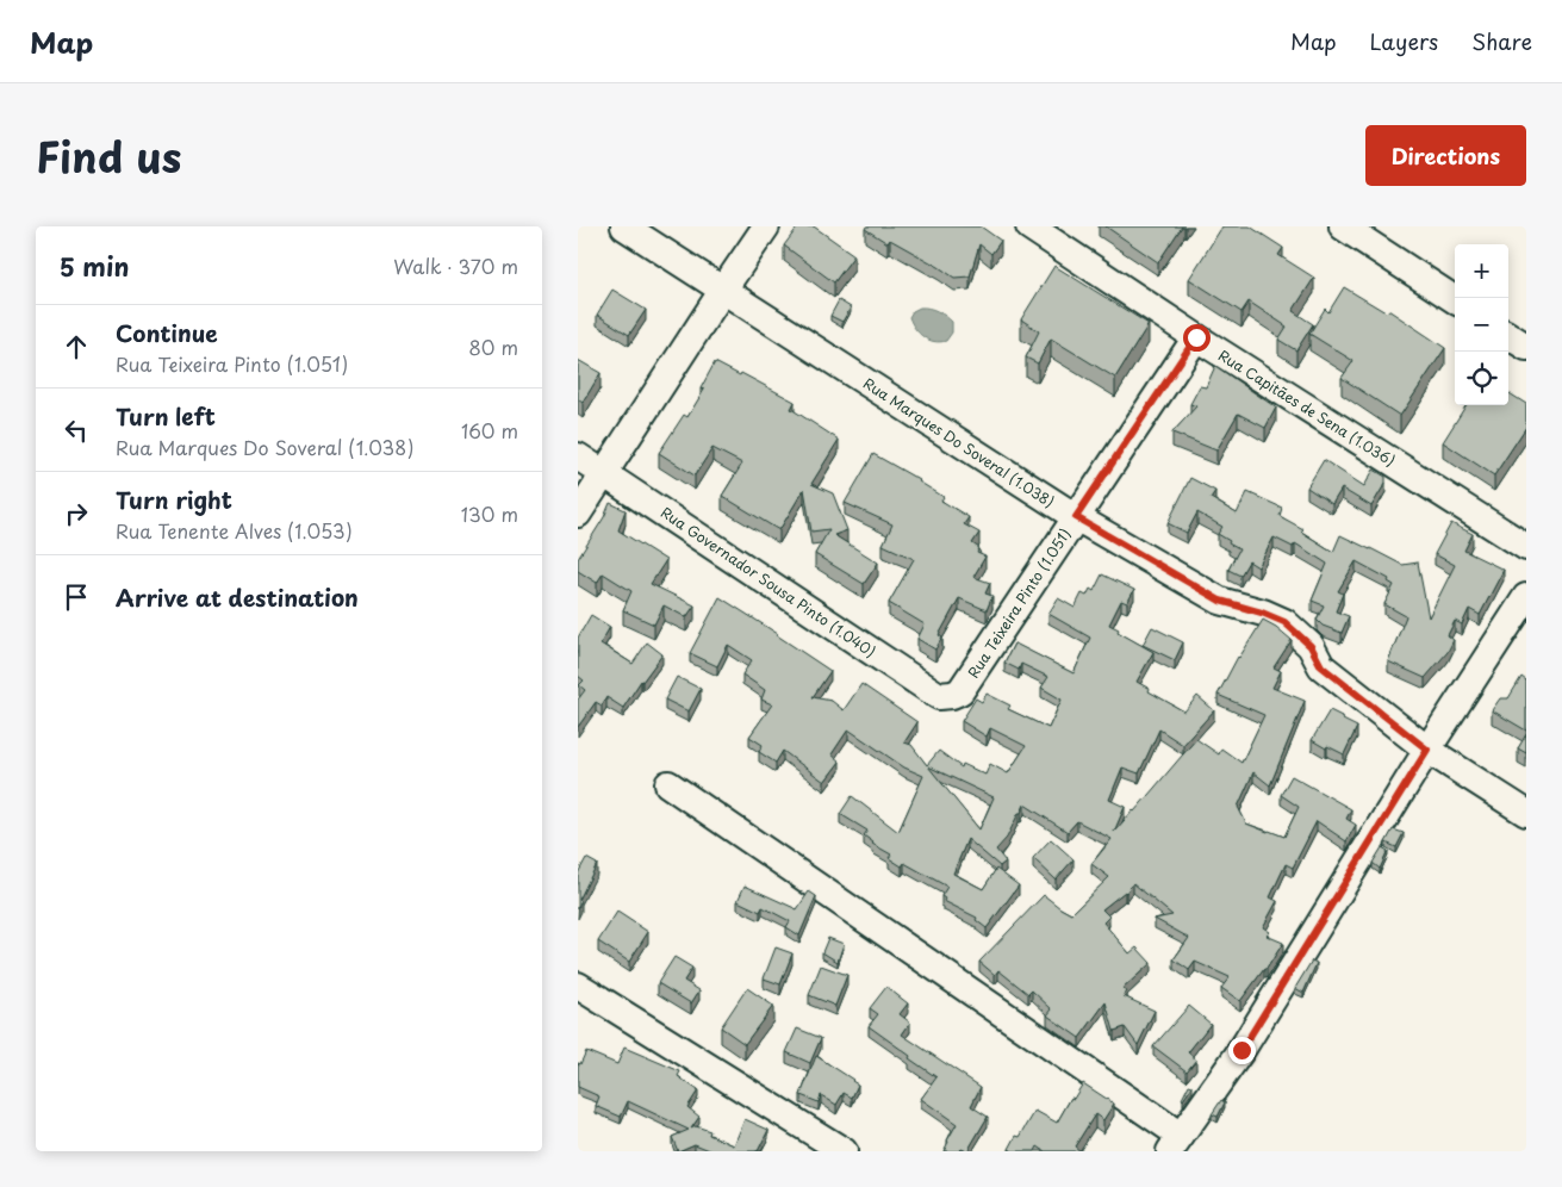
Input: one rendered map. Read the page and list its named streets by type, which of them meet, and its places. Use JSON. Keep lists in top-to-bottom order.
{
  "streets": {
    "street": [
      "Rua Capitães de Sena (1.036)",
      "Rua Marques Do Soveral (1.038)",
      "Rua Governador Sousa Pinto (1.040)",
      "Rua Teixeira Pinto (1.051)"
    ]
  },
  "crossings": [
    ["Rua Capitães de Sena (1.036)", "Rua Teixeira Pinto (1.051)"],
    ["Rua Marques Do Soveral (1.038)", "Rua Teixeira Pinto (1.051)"],
    ["Rua Governador Sousa Pinto (1.040)", "Rua Teixeira Pinto (1.051)"]
  ],
  "page": {
    "header": "Map",
    "nav": ["Map", "Layers", "Share"],
    "title": "Find us",
    "buttons": "Directions",
    "heading": ["5 min", "Walk · 370 m"],
    "map_buttons": ["+", "−"],
    "list": [
      ["Continue", "Rua Teixeira Pinto (1.051)", "80 m"],
      ["Turn left", "Rua Marques Do Soveral (1.038)", "160 m"],
      ["Turn right", "Rua Tenente Alves (1.053)", "130 m"],
      "Arrive at destination"
    ]
  }
}
